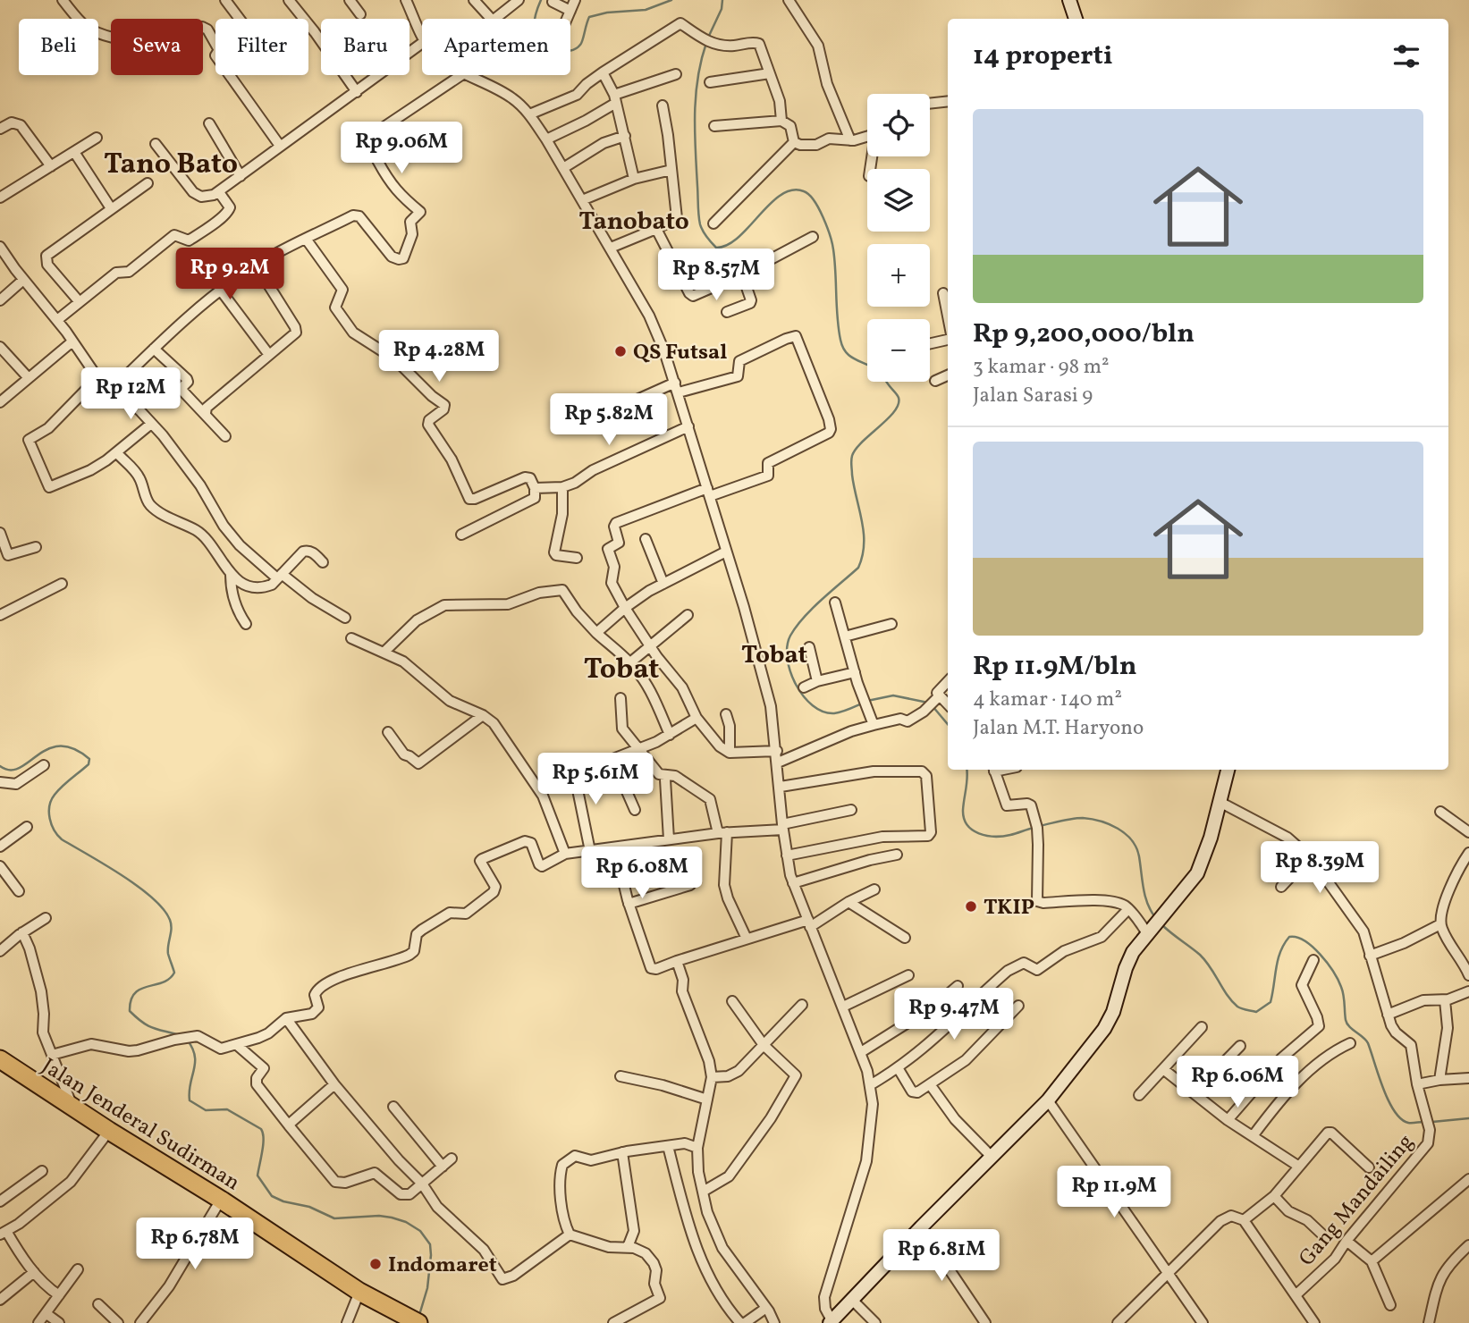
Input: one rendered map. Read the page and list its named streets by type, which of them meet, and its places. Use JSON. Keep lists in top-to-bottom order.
{
  "streets": {
    "highway": ["Jalan Jenderal Sudirman"],
    "street": ["Gang Mandailing"]
  },
  "districts": [
    "Tano Bato",
    "Tanobato",
    "Tobat",
    "Tobat"
  ],
  "places": ["QS Futsal", "TKIP", "Indomaret"],
  "page": {
    "chip": [
      "Beli",
      "Sewa",
      "Filter",
      "Baru",
      "Apartemen"
    ],
    "heading": "14 properti",
    "map_buttons": ["+", "−"],
    "list": [
      {
        "name": "Rp 9,200,000/bln",
        "note": "3 kamar · 98 m² · Jalan Sarasi 9"
      },
      {
        "name": "Rp 11.9M/bln",
        "note": "4 kamar · 140 m² · Jalan M.T. Haryono"
      }
    ],
    "price": [
      "Rp 9.06M",
      "Rp 9.2M",
      "Rp 8.57M",
      "Rp 4.28M",
      "Rp 12M",
      "Rp 5.82M",
      "Rp 5.61M",
      "Rp 8.39M",
      "Rp 6.08M",
      "Rp 9.47M",
      "Rp 6.06M",
      "Rp 11.9M",
      "Rp 6.78M",
      "Rp 6.81M"
    ]
  }
}
